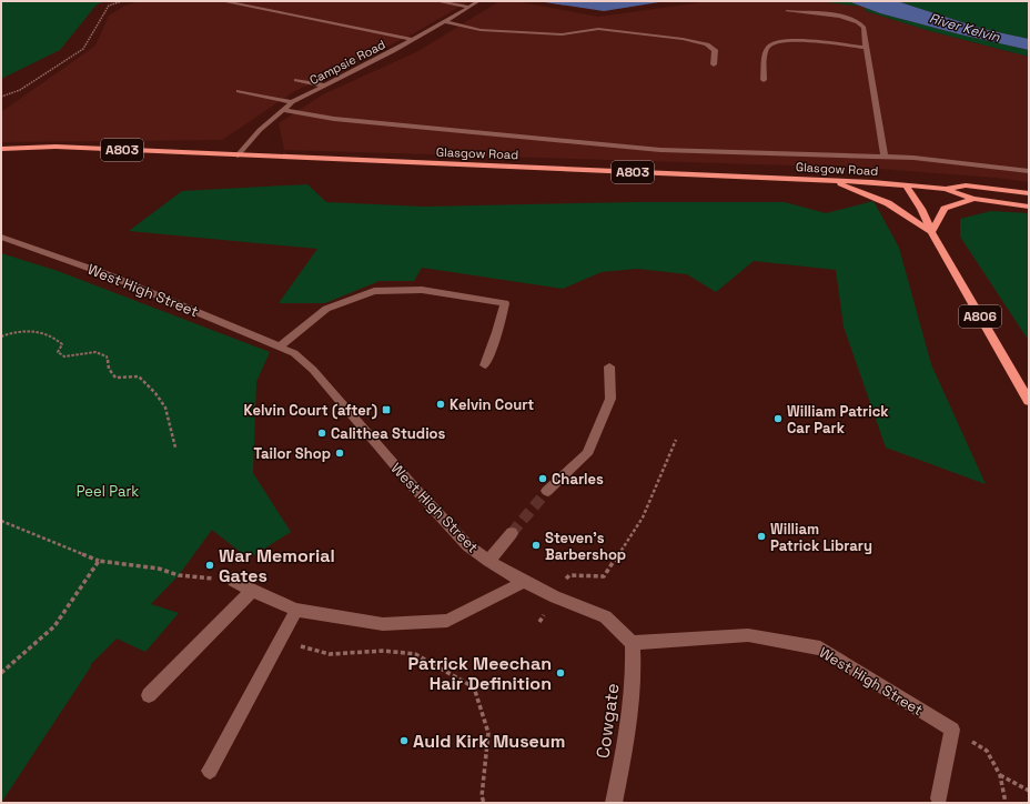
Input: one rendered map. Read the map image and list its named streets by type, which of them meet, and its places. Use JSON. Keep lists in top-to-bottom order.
{
  "streets": {
    "main road": ["A803", "Glasgow Road", "A806"],
    "street": ["Campsie Road", "West High Street", "Cowgate"]
  },
  "crossings": [
    ["Campsie Road", "Glasgow Road"],
    ["Glasgow Road", "A806"],
    ["West High Street", "Cowgate"]
  ],
  "water": ["River Kelvin"],
  "parks": ["Peel Park"],
  "places": {
    "other": [
      "Kelvin Court",
      "William Patrick Car Park",
      "Calithea Studios",
      "Tailor Shop",
      "Charles",
      "William Patrick Library",
      "Steven's Barbershop",
      "War Memorial Gates",
      "Patrick Meechan Hair Definition",
      "Auld Kirk Museum"
    ],
    "transit": ["Kelvin Court (after)"]
  }
}
